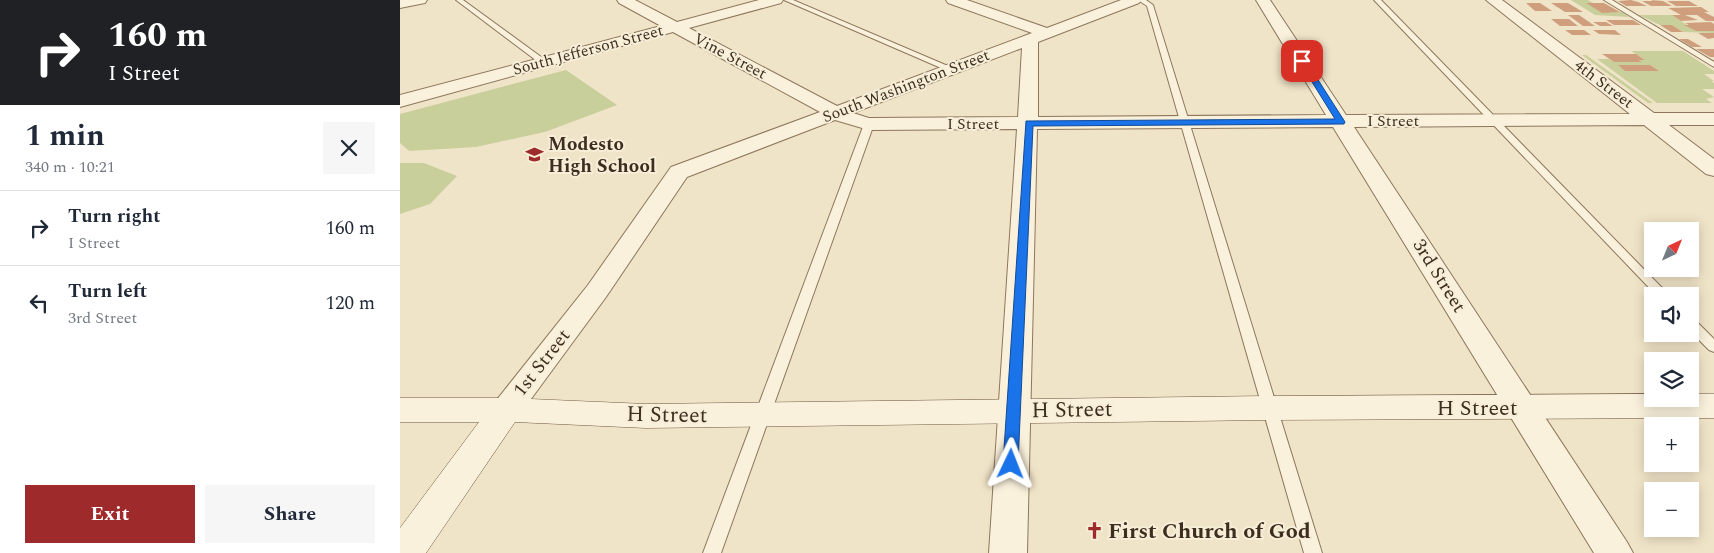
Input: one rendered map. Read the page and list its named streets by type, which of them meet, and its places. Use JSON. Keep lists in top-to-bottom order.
{
  "streets": {
    "main road": ["1st Street", "H Street"],
    "street": [
      "South Jefferson Street",
      "Vine Street",
      "4th Street",
      "South Washington Street",
      "I Street",
      "3rd Street"
    ]
  },
  "crossings": [
    ["South Jefferson Street", "Vine Street"],
    ["Vine Street", "South Washington Street"],
    ["Vine Street", "I Street"],
    ["4th Street", "I Street"],
    ["South Washington Street", "I Street"],
    ["South Washington Street", "1st Street"],
    ["I Street", "3rd Street"],
    ["3rd Street", "H Street"],
    ["1st Street", "H Street"]
  ],
  "places": {
    "school or university": ["Modesto High School"],
    "church": ["First Church of God"]
  },
  "north": "top right",
  "page": {
    "turn": ["160 m", "I Street"],
    "heading": ["1 min", "340 m · 10:21"],
    "list": [
      {
        "name": "Turn right",
        "note": "I Street",
        "value": "160 m"
      },
      {
        "name": "Turn left",
        "note": "3rd Street",
        "value": "120 m"
      }
    ],
    "map_buttons": ["+", "−"],
    "buttons": ["Exit", "Share"]
  }
}
